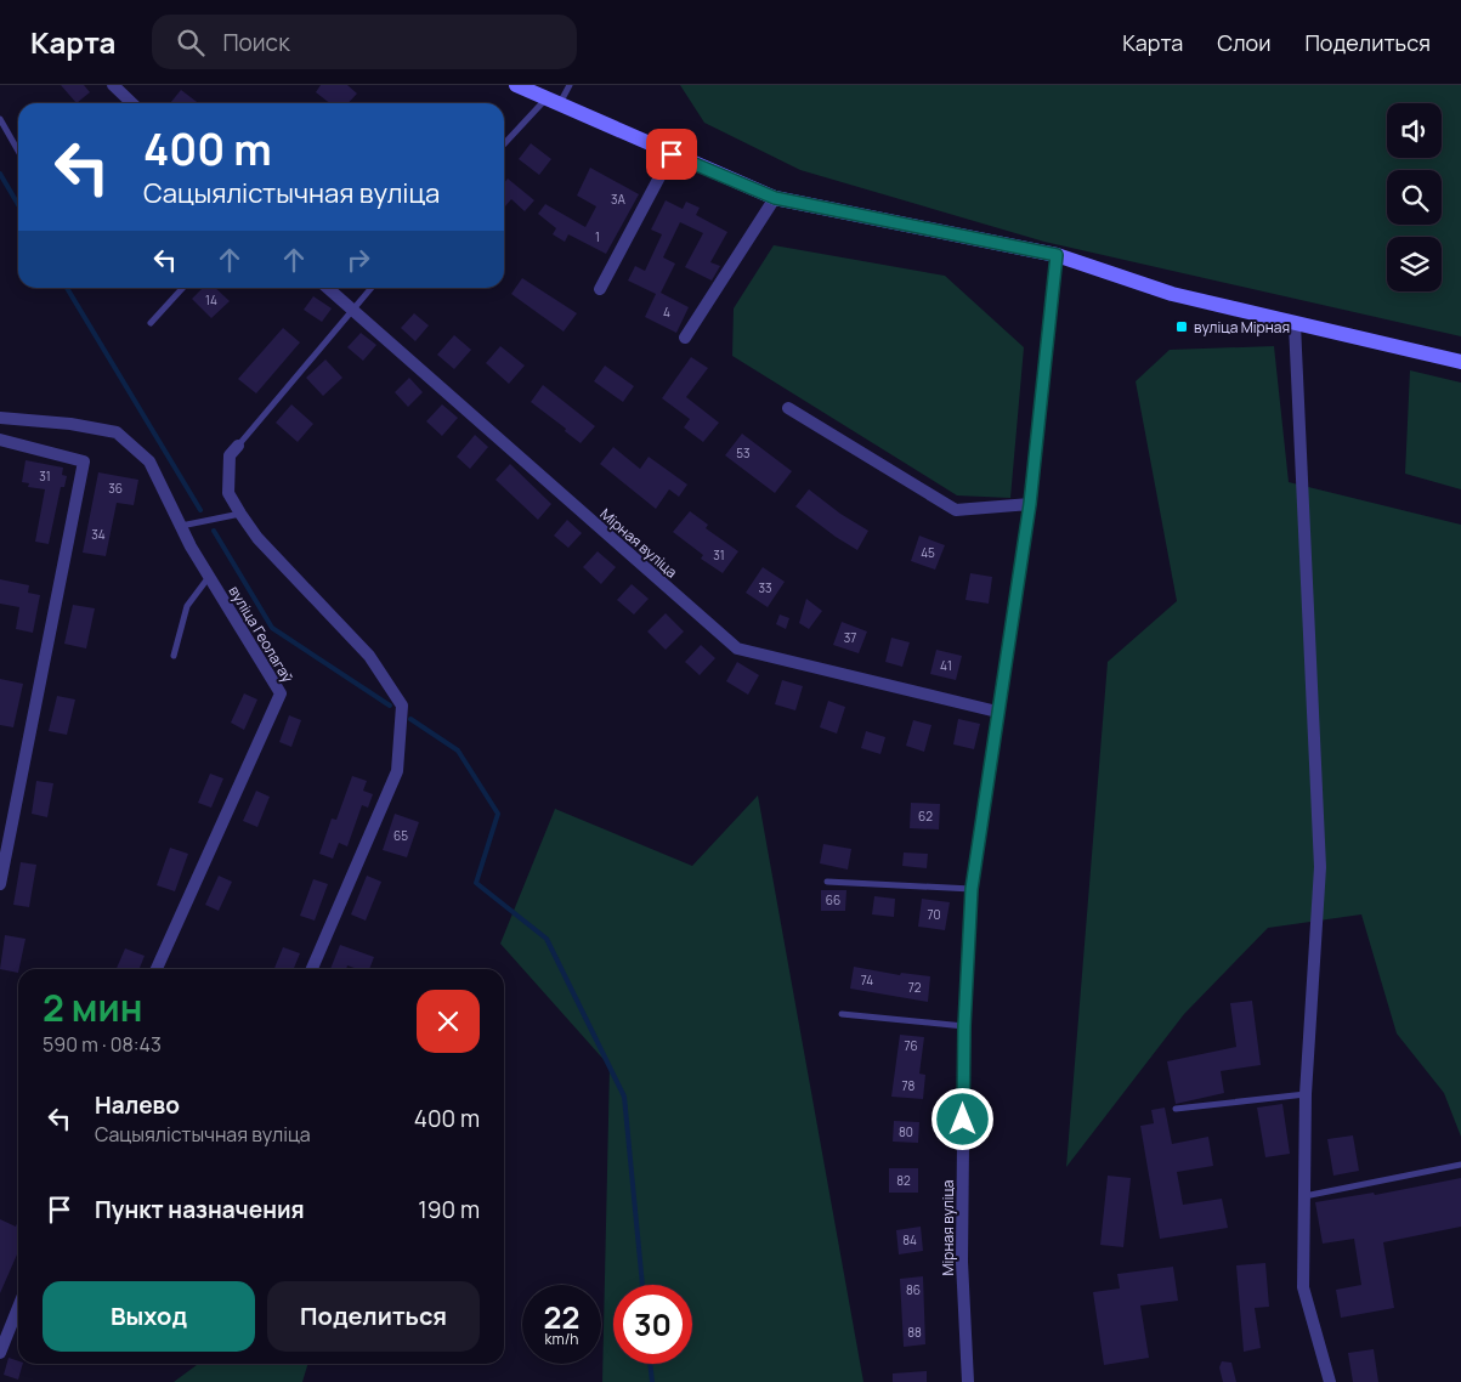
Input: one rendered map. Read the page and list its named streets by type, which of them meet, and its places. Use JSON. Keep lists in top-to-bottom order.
{
  "streets": {
    "street": ["Мірная вуліца", "вуліца Геолагаў"]
  },
  "places": {
    "transit": ["вуліца Мірная"]
  },
  "house_numbers": [
    "3А",
    "1",
    "14",
    "4",
    "53",
    "31",
    "36",
    "34",
    "45",
    "31",
    "33",
    "37",
    "41",
    "62",
    "65",
    "66",
    "70",
    "74",
    "72",
    "76",
    "78",
    "80",
    "82",
    "84",
    "86",
    "88"
  ],
  "page": {
    "header": "Карта",
    "search": "Поиск",
    "nav": ["Карта", "Слои", "Поделиться"],
    "turn": ["400 m", "Сацыялістычная вуліца"],
    "heading": ["2 мин", "590 m · 08:43"],
    "list": [
      {
        "name": "Налево",
        "note": "Сацыялістычная вуліца",
        "value": "400 m"
      },
      {
        "name": "Пункт назначения",
        "value": "190 m"
      }
    ],
    "buttons": ["Выход", "Поделиться"],
    "speed": "22 km/h",
    "limit": "30"
  }
}
